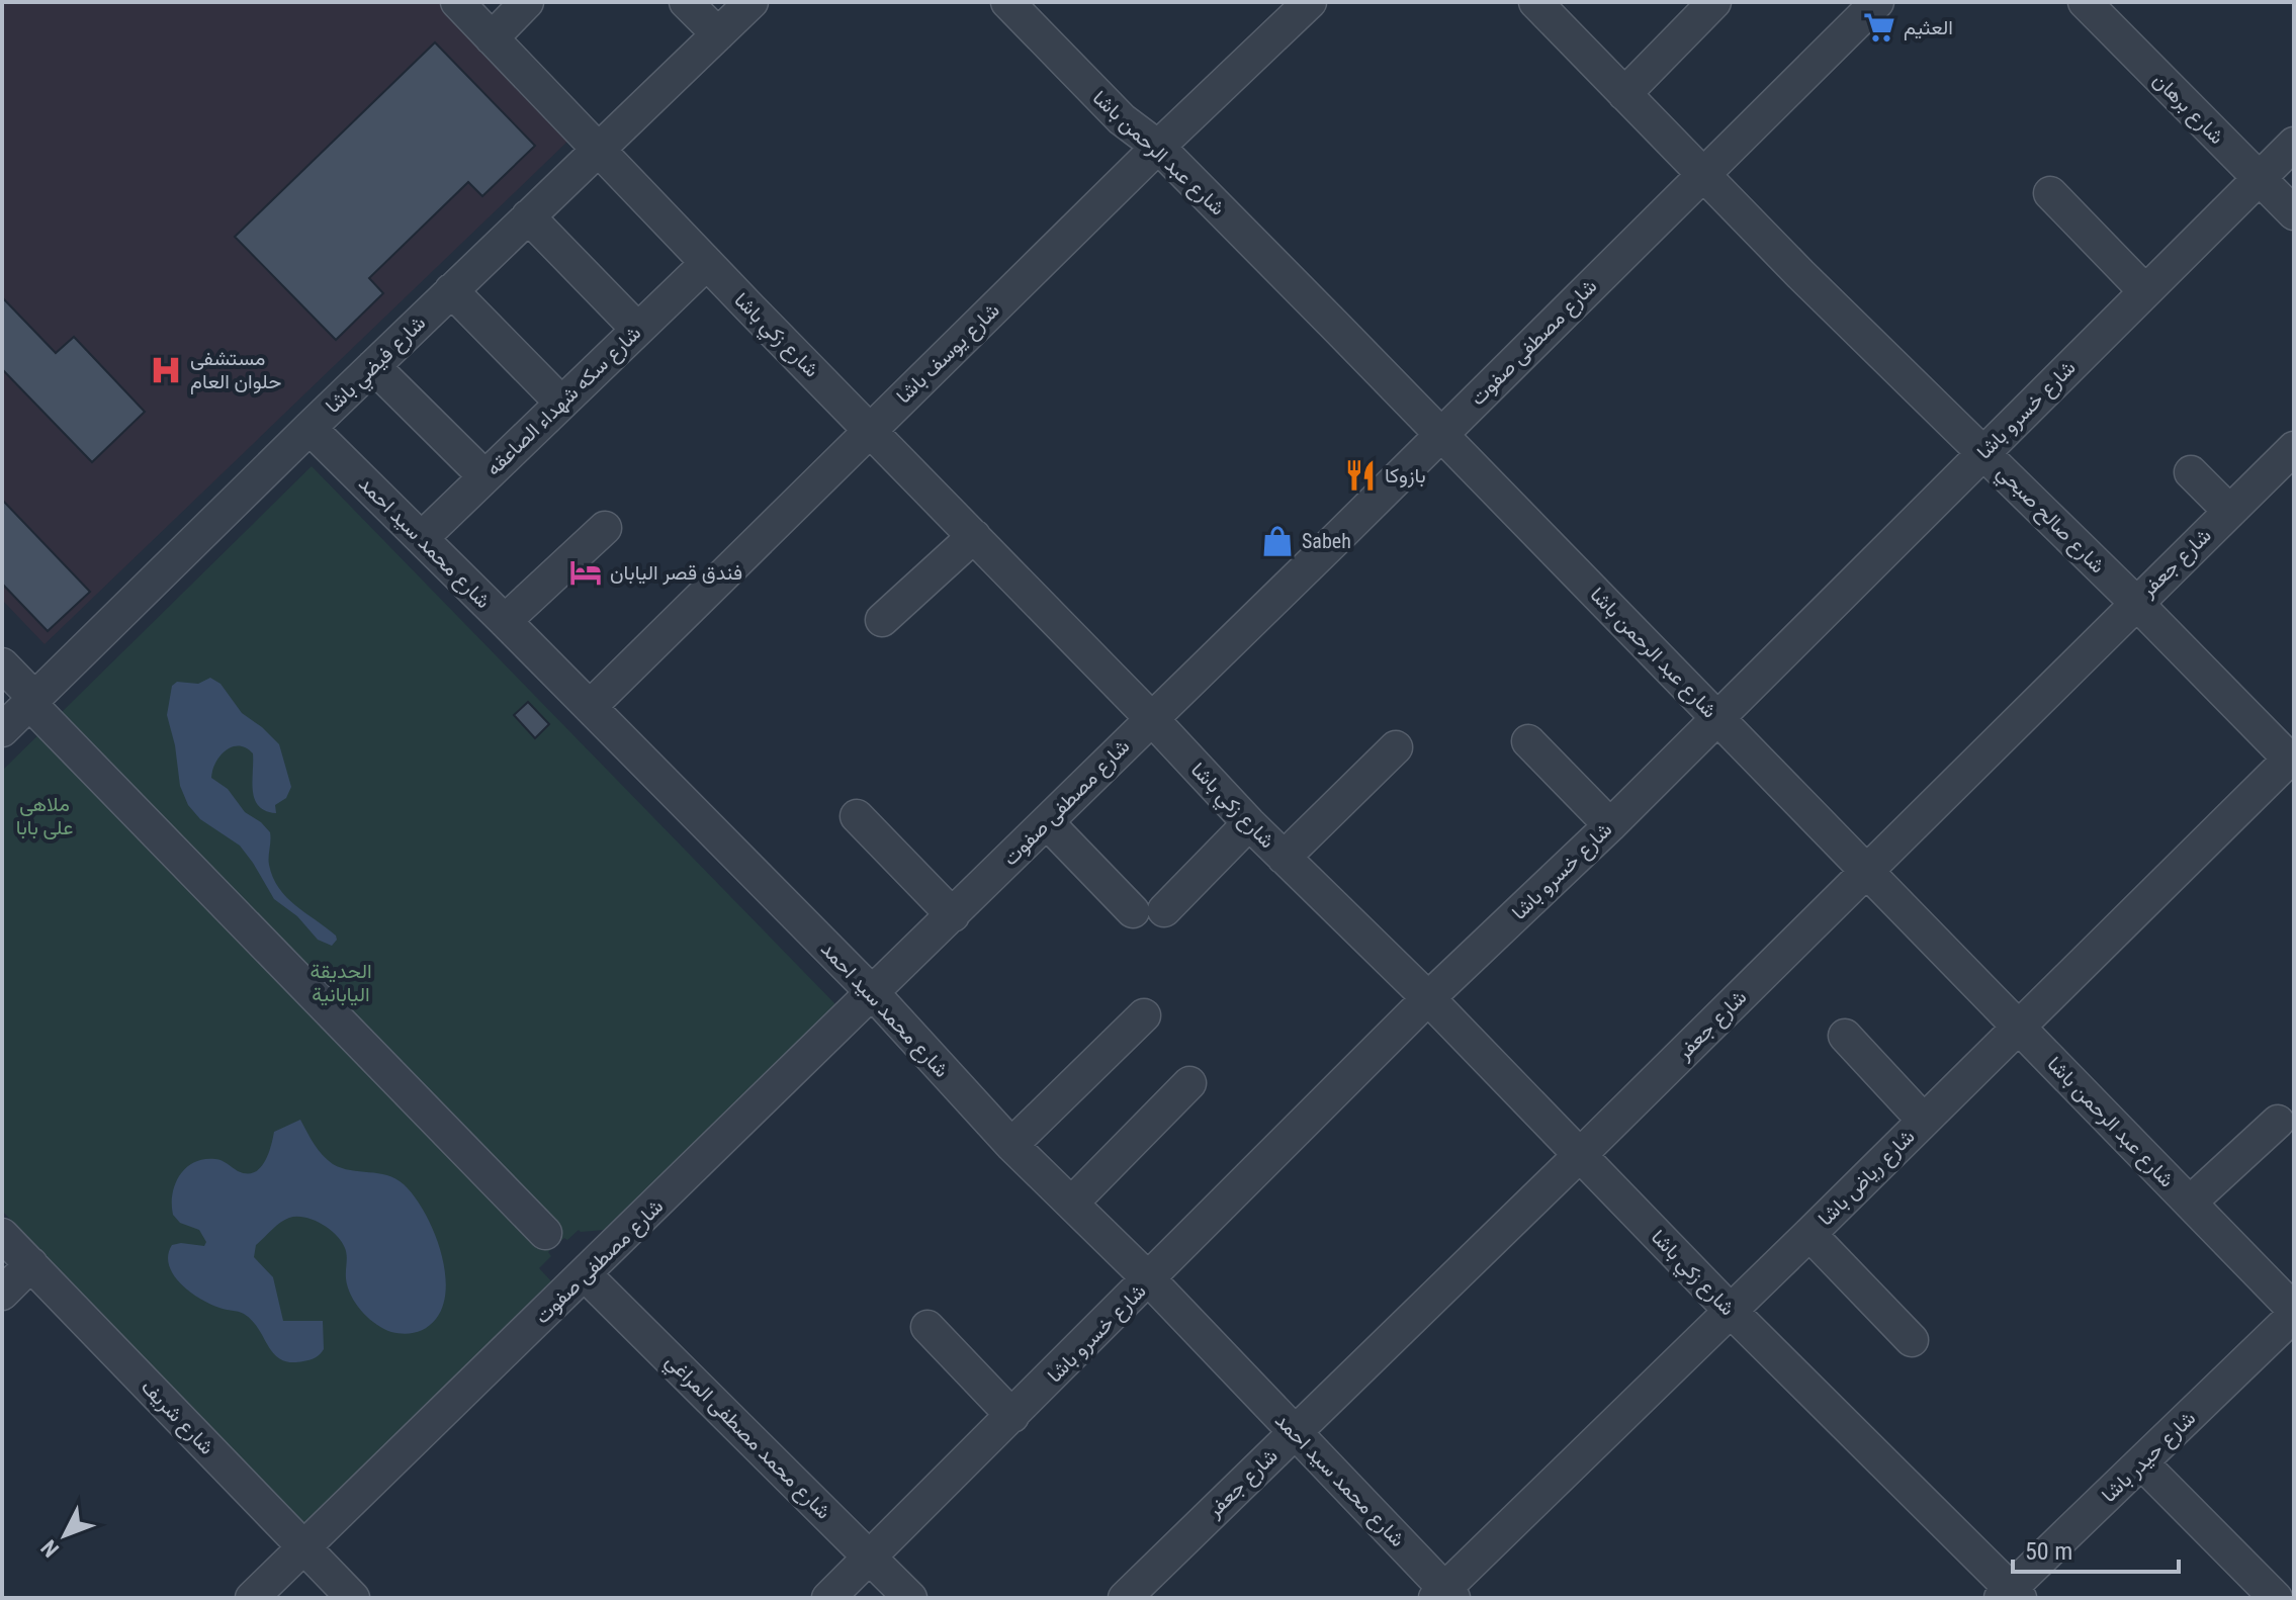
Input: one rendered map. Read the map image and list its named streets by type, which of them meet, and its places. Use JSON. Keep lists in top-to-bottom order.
{
  "streets": {
    "street": [
      "شارع برهان",
      "شارع عبد الرحمن باشا",
      "شارع زكي باشا",
      "شارع مصطفى صفوت",
      "شارع يوسف باشا",
      "شارع فيضي باشا",
      "شارع سكه شهداء الصاعقه",
      "شارع خسرو باشا",
      "شارع صالح صبحي",
      "شارع محمد سيد احمد",
      "شارع جعفر",
      "شارع رياض باشا",
      "شارع شريف",
      "شارع محمد مصطفى المراغي",
      "شارع حيدر باشا"
    ]
  },
  "crossings": [
    ["شارع برهان", "شارع خسرو باشا"],
    ["شارع عبد الرحمن باشا", "شارع مصطفى صفوت"],
    ["شارع عبد الرحمن باشا", "شارع يوسف باشا"],
    ["شارع عبد الرحمن باشا", "شارع خسرو باشا"],
    ["شارع عبد الرحمن باشا", "شارع جعفر"],
    ["شارع عبد الرحمن باشا", "شارع رياض باشا"],
    ["شارع عبد الرحمن باشا", "شارع حيدر باشا"],
    ["شارع زكي باشا", "شارع مصطفى صفوت"],
    ["شارع زكي باشا", "شارع يوسف باشا"],
    ["شارع زكي باشا", "شارع فيضي باشا"],
    ["شارع زكي باشا", "شارع سكه شهداء الصاعقه"],
    ["شارع زكي باشا", "شارع خسرو باشا"],
    ["شارع زكي باشا", "شارع جعفر"],
    ["شارع زكي باشا", "شارع رياض باشا"],
    ["شارع زكي باشا", "شارع حيدر باشا"],
    ["شارع مصطفى صفوت", "شارع صالح صبحي"],
    ["شارع مصطفى صفوت", "شارع محمد سيد احمد"],
    ["شارع مصطفى صفوت", "شارع شريف"],
    ["شارع مصطفى صفوت", "شارع محمد مصطفى المراغي"],
    ["شارع يوسف باشا", "شارع محمد سيد احمد"],
    ["شارع فيضي باشا", "شارع محمد سيد احمد"],
    ["شارع فيضي باشا", "شارع محمد مصطفى المراغي"],
    ["شارع سكه شهداء الصاعقه", "شارع محمد سيد احمد"],
    ["شارع خسرو باشا", "شارع صالح صبحي"],
    ["شارع خسرو باشا", "شارع محمد سيد احمد"],
    ["شارع خسرو باشا", "شارع محمد مصطفى المراغي"],
    ["شارع صالح صبحي", "شارع جعفر"],
    ["شارع صالح صبحي", "شارع رياض باشا"],
    ["شارع محمد سيد احمد", "شارع جعفر"],
    ["شارع محمد سيد احمد", "شارع رياض باشا"]
  ],
  "parks": ["ملاهى على بابا", "الحديقة اليابانية"],
  "places": {
    "supermarket": ["العثيم"],
    "hospital": ["مستشفى حلوان العام"],
    "restaurant": ["بازوكا"],
    "shop": ["Sabeh"],
    "hotel": ["فندق قصر اليابان"]
  },
  "scale_bar": "50 m",
  "north": "bottom left"
}
